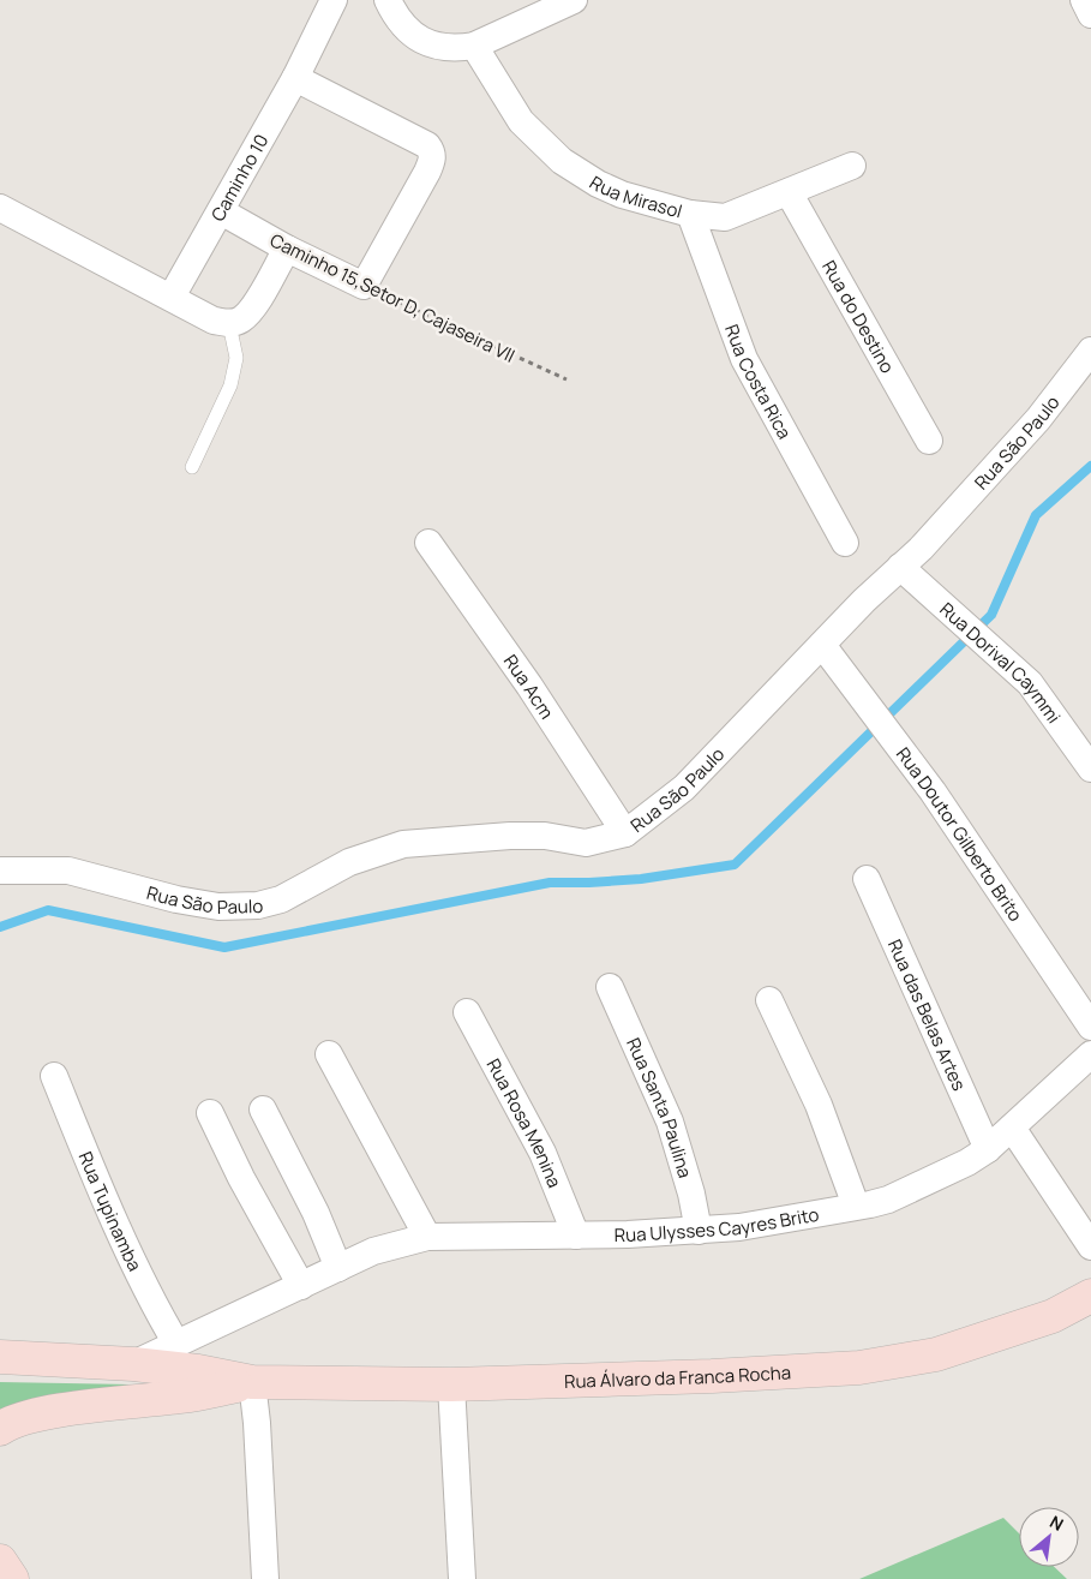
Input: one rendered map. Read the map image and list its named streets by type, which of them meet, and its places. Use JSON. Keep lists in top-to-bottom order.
{
  "streets": {
    "main road": ["Rua Álvaro da Franca Rocha"],
    "street": [
      "Caminho 10",
      "Rua Mirasol",
      "Caminho 15,Setor D, Cajaseira VII",
      "Rua do Destino",
      "Rua Costa Rica",
      "Rua São Paulo",
      "Rua Dorival Caymmi",
      "Rua Acm",
      "Rua Doutor Gilberto Brito",
      "Rua das Belas Artes",
      "Rua Santa Paulina",
      "Rua Rosa Menina",
      "Rua Tupinamba",
      "Rua Ulysses Cayres Brito"
    ]
  },
  "crossings": [
    ["Caminho 10", "Caminho 15,Setor D, Cajaseira VII"],
    ["Rua Mirasol", "Rua do Destino"],
    ["Rua Mirasol", "Rua Costa Rica"],
    ["Rua São Paulo", "Rua Dorival Caymmi"],
    ["Rua São Paulo", "Rua Acm"],
    ["Rua São Paulo", "Rua Doutor Gilberto Brito"],
    ["Rua das Belas Artes", "Rua Ulysses Cayres Brito"],
    ["Rua Santa Paulina", "Rua Ulysses Cayres Brito"],
    ["Rua Rosa Menina", "Rua Ulysses Cayres Brito"]
  ],
  "north": "top right"
}
